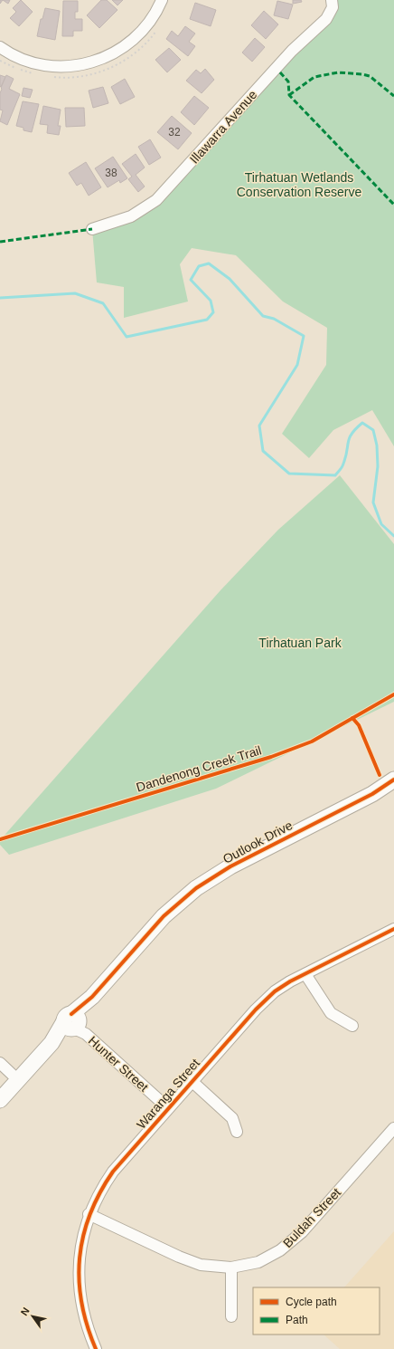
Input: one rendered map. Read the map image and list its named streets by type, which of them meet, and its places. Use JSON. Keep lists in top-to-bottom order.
{
  "streets": {
    "street": [
      "Illawarra Avenue",
      "Outlook Drive",
      "Hunter Street",
      "Waranga Street",
      "Buldah Street"
    ],
    "cycle path": ["Dandenong Creek Trail"]
  },
  "crossings": [
    ["Outlook Drive", "Hunter Street"],
    ["Hunter Street", "Waranga Street"],
    ["Waranga Street", "Buldah Street"]
  ],
  "parks": ["Tirhatuan Wetlands Conservation Reserve", "Tirhatuan Park"],
  "house_numbers": ["32", "38"],
  "legend": ["Cycle path", "Path"],
  "north": "top left"
}
